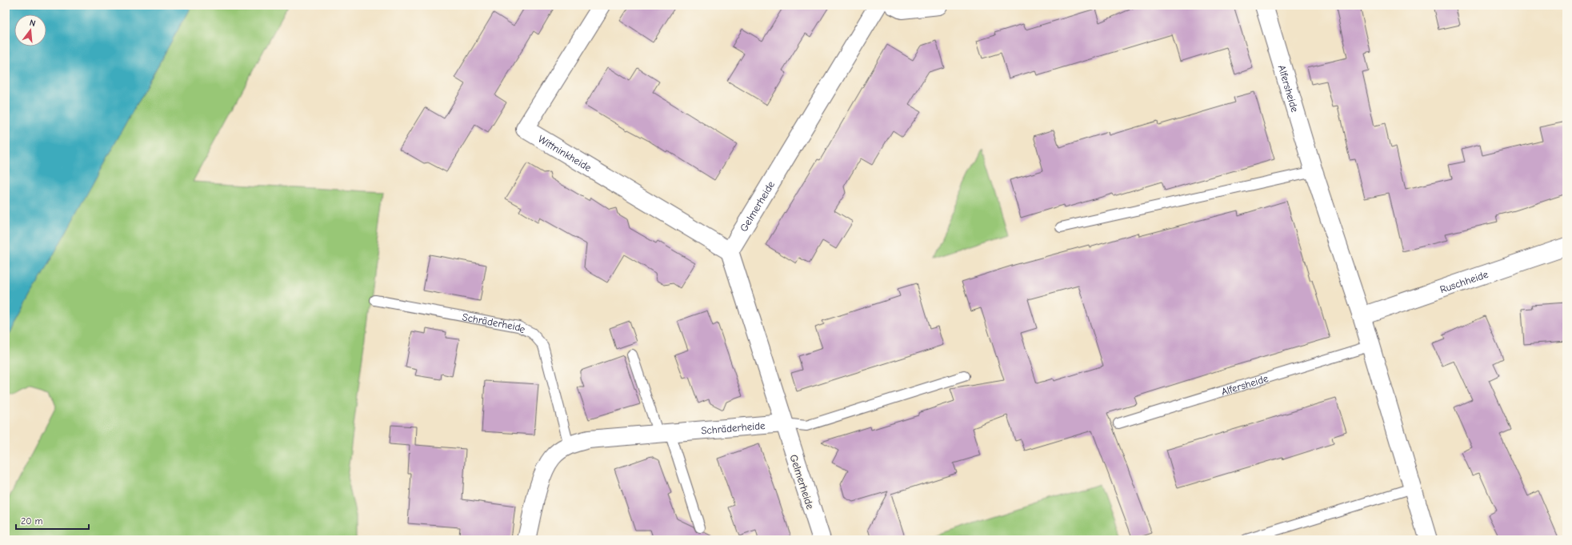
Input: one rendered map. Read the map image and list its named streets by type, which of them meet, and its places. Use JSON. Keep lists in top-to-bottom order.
{
  "streets": {
    "street": [
      "Alfersheide",
      "Wittninkheide",
      "Gelmerheide",
      "Ruschheide",
      "Schräderheide"
    ]
  },
  "crossings": [
    ["Alfersheide", "Ruschheide"],
    ["Wittninkheide", "Gelmerheide"],
    ["Gelmerheide", "Schräderheide"]
  ],
  "scale_bar": "20 m",
  "north": "top"
}
